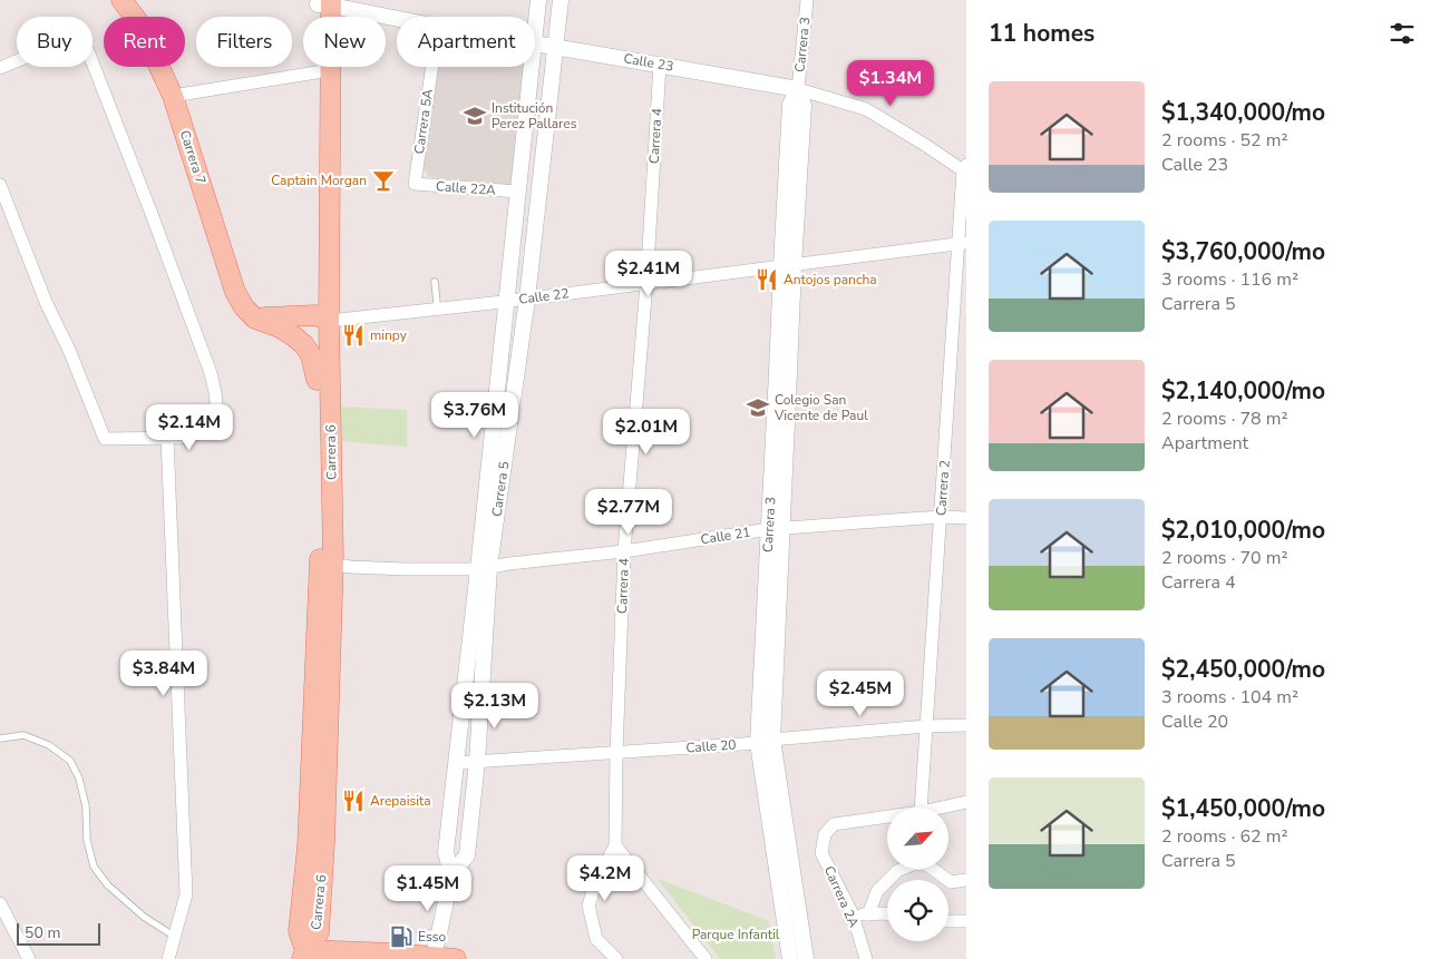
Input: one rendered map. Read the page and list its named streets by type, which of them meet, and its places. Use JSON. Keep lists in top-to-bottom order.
{
  "streets": {
    "main road": ["Carrera 7", "Calle 22", "Carrera 6"],
    "street": [
      "Carrera 3",
      "Calle 23",
      "Carrera 5A",
      "Carrera 4",
      "Calle 22A",
      "Carrera 2",
      "Carrera 5",
      "Calle 21",
      "Calle 20",
      "Carrera 2A"
    ]
  },
  "crossings": [
    ["Carrera 3", "Calle 23"],
    ["Carrera 3", "Calle 22"],
    ["Carrera 3", "Calle 21"],
    ["Carrera 3", "Calle 20"],
    ["Calle 23", "Carrera 4"],
    ["Calle 23", "Carrera 6"],
    ["Calle 23", "Carrera 2"],
    ["Calle 23", "Carrera 5"],
    ["Carrera 5A", "Calle 22A"],
    ["Carrera 4", "Calle 22"],
    ["Carrera 4", "Calle 21"],
    ["Carrera 4", "Calle 20"],
    ["Carrera 7", "Calle 22"],
    ["Calle 22A", "Carrera 5"],
    ["Calle 22", "Carrera 6"],
    ["Calle 22", "Carrera 2"],
    ["Calle 22", "Carrera 5"],
    ["Carrera 6", "Calle 21"],
    ["Carrera 2", "Calle 21"],
    ["Carrera 2", "Calle 20"],
    ["Carrera 5", "Calle 21"],
    ["Carrera 5", "Calle 20"]
  ],
  "parks": ["Parque Infantil"],
  "places": {
    "school or university": ["Institución Perez Pallares", "Colegio San Vicente de Paul"],
    "bar": ["Captain Morgan"],
    "restaurant": ["Antojos pancha", "minpy", "Arepaisita"],
    "fuel station": ["Esso"]
  },
  "scale_bar": "50 m",
  "north": "top right",
  "page": {
    "heading": "11 homes",
    "chip": [
      "Buy",
      "Rent",
      "Filters",
      "New",
      "Apartment"
    ],
    "price": [
      "$1.34M",
      "$2.41M",
      "$3.76M",
      "$2.14M",
      "$2.01M",
      "$2.77M",
      "$3.84M",
      "$2.45M",
      "$2.13M",
      "$4.2M",
      "$1.45M"
    ],
    "list": [
      {
        "name": "$1,340,000/mo",
        "note": "2 rooms · 52 m² · Calle 23"
      },
      {
        "name": "$3,760,000/mo",
        "note": "3 rooms · 116 m² · Carrera 5"
      },
      {
        "name": "$2,140,000/mo",
        "note": "2 rooms · 78 m² · Apartment"
      },
      {
        "name": "$2,010,000/mo",
        "note": "2 rooms · 70 m² · Carrera 4"
      },
      {
        "name": "$2,450,000/mo",
        "note": "3 rooms · 104 m² · Calle 20"
      },
      {
        "name": "$1,450,000/mo",
        "note": "2 rooms · 62 m² · Carrera 5"
      }
    ],
    "scale": "50 m"
  }
}
